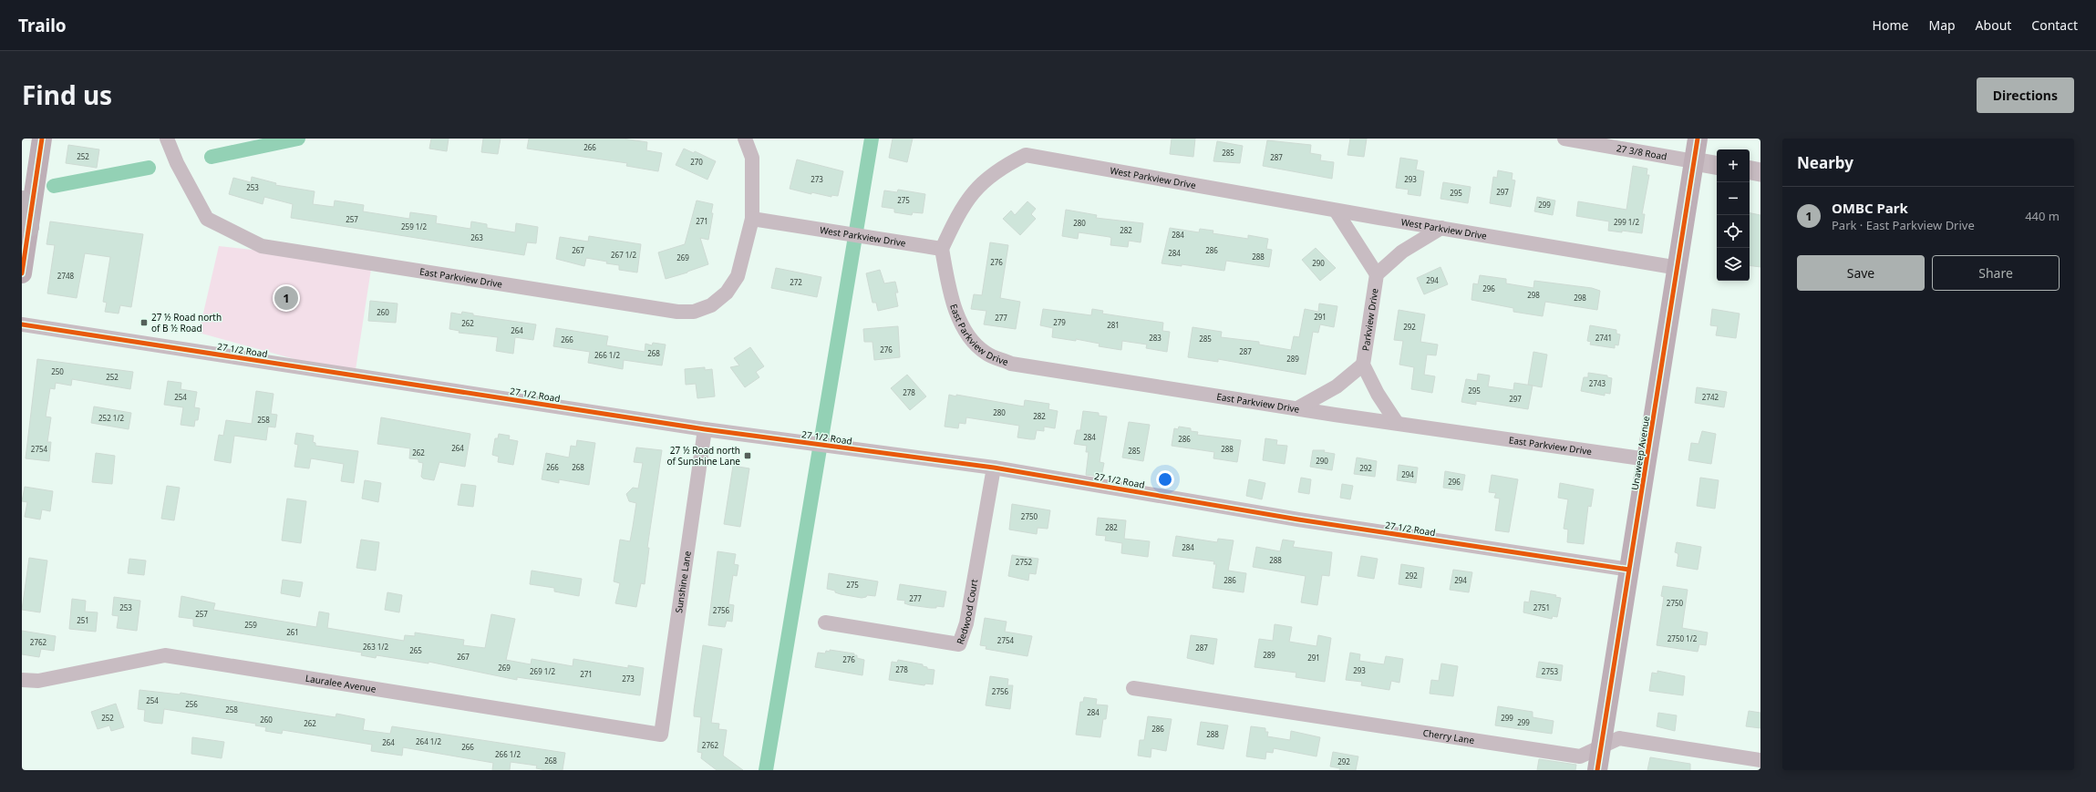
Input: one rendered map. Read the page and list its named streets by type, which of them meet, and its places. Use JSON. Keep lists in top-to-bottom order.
{
  "streets": {
    "main road": ["Unaweep Avenue"],
    "street": [
      "27 3/8 Road",
      "West Parkview Drive",
      "East Parkview Drive",
      "Parkview Drive",
      "27 1/2 Road",
      "Sunshine Lane",
      "Redwood Court",
      "Lauralee Avenue",
      "Cherry Lane"
    ]
  },
  "crossings": [
    ["27 3/8 Road", "Unaweep Avenue"],
    ["West Parkview Drive", "East Parkview Drive"],
    ["West Parkview Drive", "Unaweep Avenue"],
    ["East Parkview Drive", "Unaweep Avenue"],
    ["27 1/2 Road", "Unaweep Avenue"],
    ["27 1/2 Road", "Sunshine Lane"],
    ["27 1/2 Road", "Redwood Court"],
    ["Unaweep Avenue", "Cherry Lane"],
    ["Sunshine Lane", "Lauralee Avenue"]
  ],
  "places": {
    "transit": ["27 ½ Road north of B ½ Road", "27 ½ Road north of Sunshine Lane"]
  },
  "house_numbers": [
    "266",
    "285",
    "252",
    "287",
    "270",
    "273",
    "293",
    "253",
    "297",
    "295",
    "275",
    "299",
    "257",
    "271",
    "299 1/2",
    "280",
    "259 1/2",
    "282",
    "284",
    "263",
    "267",
    "286",
    "284",
    "267 1/2",
    "288",
    "269",
    "276",
    "290",
    "2748",
    "294",
    "272",
    "296",
    "298",
    "298",
    "260",
    "291",
    "277",
    "279",
    "262",
    "281",
    "292",
    "264",
    "283",
    "2741",
    "285",
    "266",
    "276",
    "287",
    "268",
    "266 1/2",
    "289",
    "250",
    "252",
    "2743",
    "295",
    "278",
    "254",
    "2742",
    "297",
    "280",
    "282",
    "252 1/2",
    "258",
    "284",
    "286",
    "264",
    "2754",
    "288",
    "285",
    "262",
    "290",
    "266",
    "268",
    "292",
    "294",
    "296",
    "2750",
    "282",
    "284",
    "288",
    "2752",
    "292",
    "286",
    "294",
    "275",
    "277",
    "2750",
    "253",
    "2751",
    "2756",
    "257",
    "251",
    "259",
    "261",
    "2750 1/2",
    "2754",
    "2762",
    "263 1/2",
    "287",
    "265",
    "289",
    "267",
    "291",
    "276",
    "269",
    "278",
    "293",
    "269 1/2",
    "2753",
    "271",
    "273",
    "2756",
    "254",
    "256",
    "258",
    "284",
    "252",
    "299",
    "260",
    "299",
    "262",
    "286",
    "288",
    "264 1/2",
    "264",
    "2762",
    "266",
    "266 1/2",
    "268",
    "292"
  ],
  "page": {
    "header": "Trailo",
    "nav": [
      "Home",
      "Map",
      "About",
      "Contact"
    ],
    "title": "Find us",
    "buttons": [
      "Directions",
      ["Save", "Share"]
    ],
    "heading": "Nearby",
    "map_buttons": ["+", "−"],
    "list": [
      {
        "mark": "1",
        "name": "OMBC Park",
        "note": "Park · East Parkview Drive",
        "value": "440 m"
      }
    ],
    "pins": "1"
  }
}
